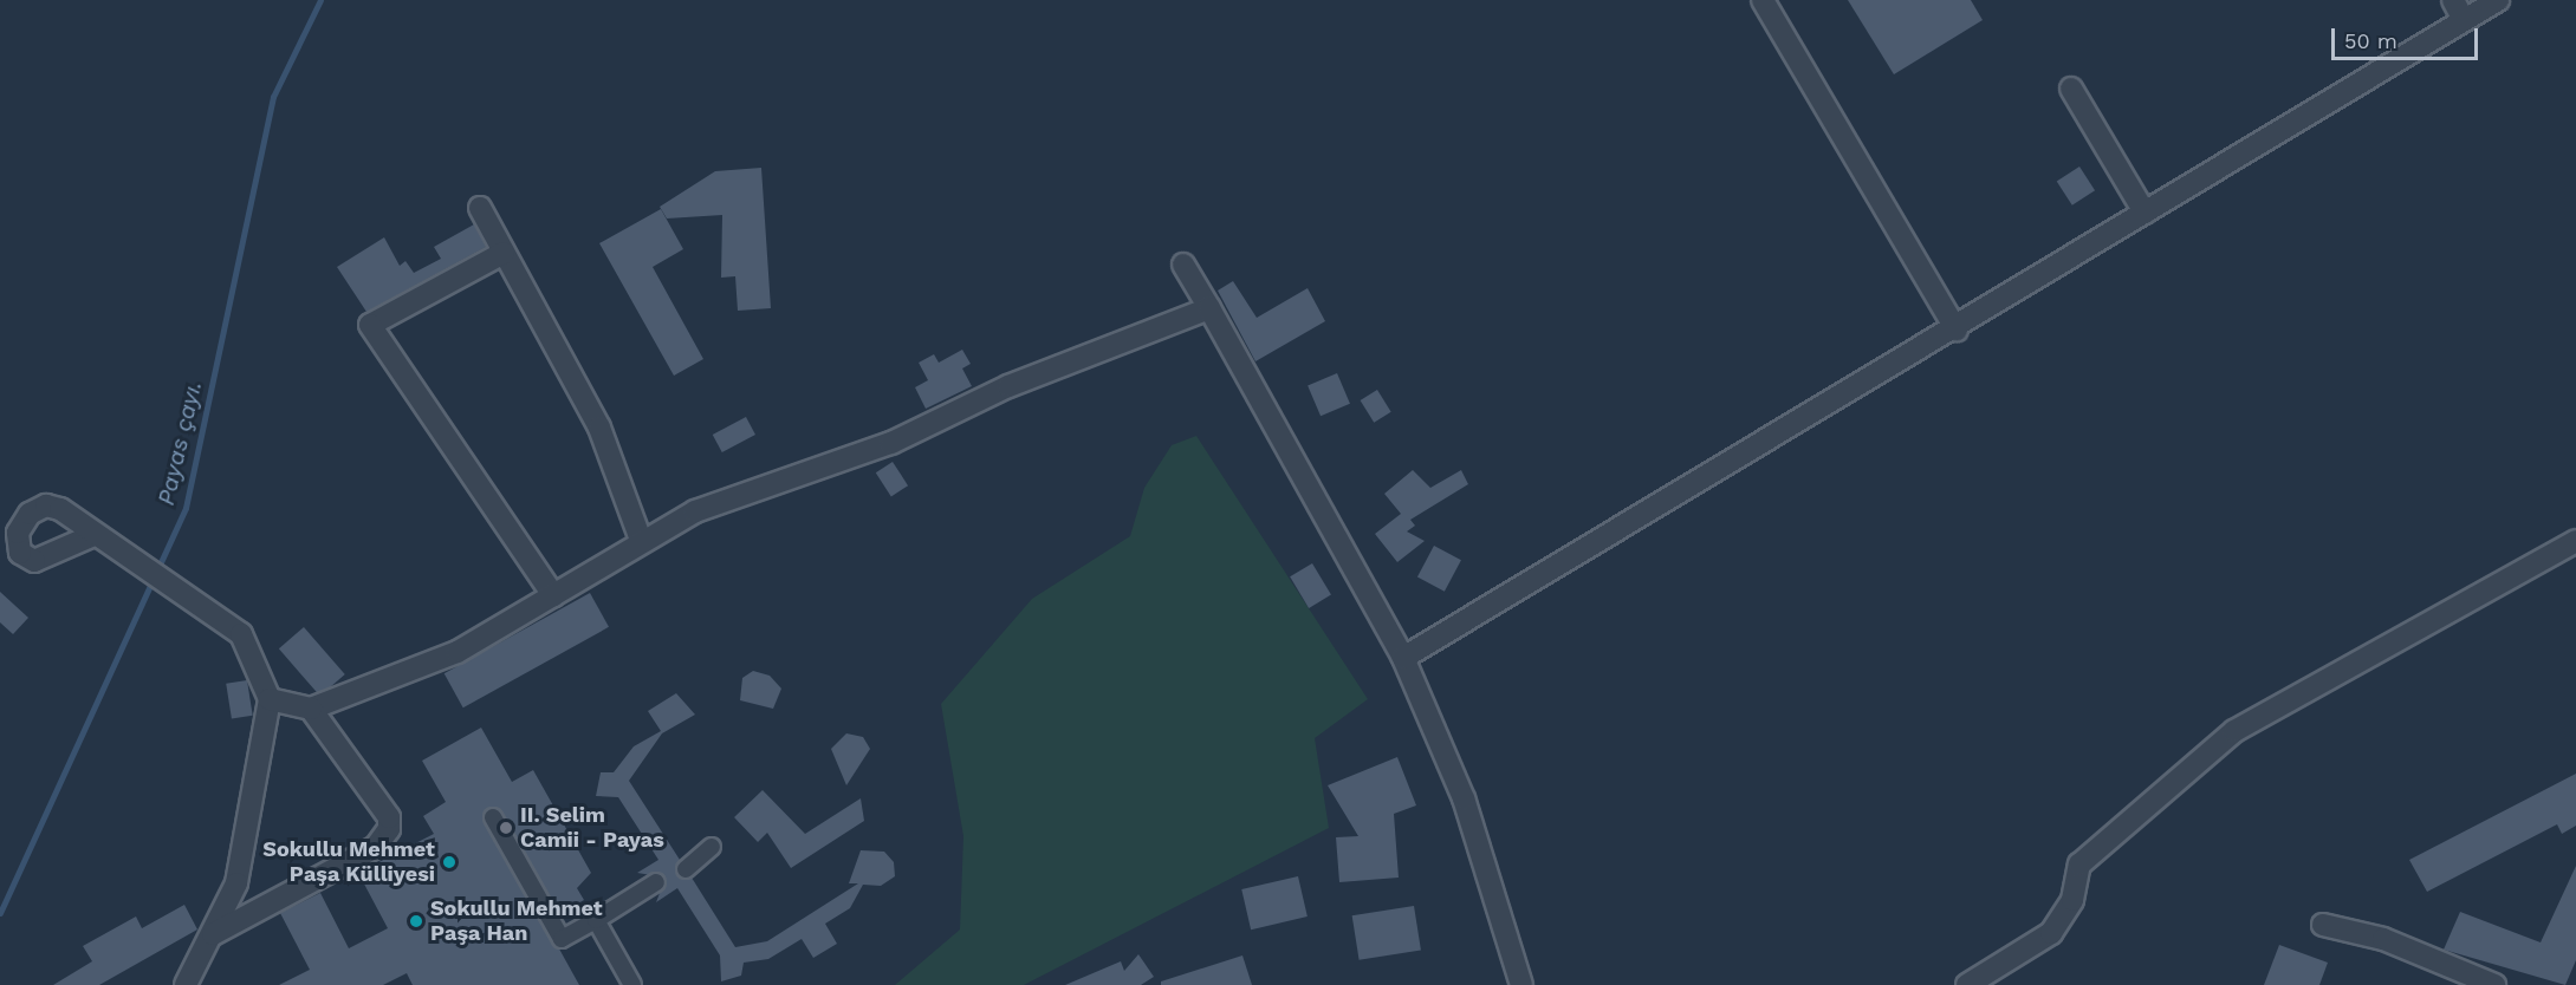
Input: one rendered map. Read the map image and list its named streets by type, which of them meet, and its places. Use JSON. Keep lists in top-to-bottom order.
{
  "water": ["Payas çayı."],
  "places": ["II. Selim Camii - Payas", "Sokullu Mehmet Paşa Külliyesi", "Sokullu Mehmet Paşa Han"],
  "scale_bar": "50 m"
}
